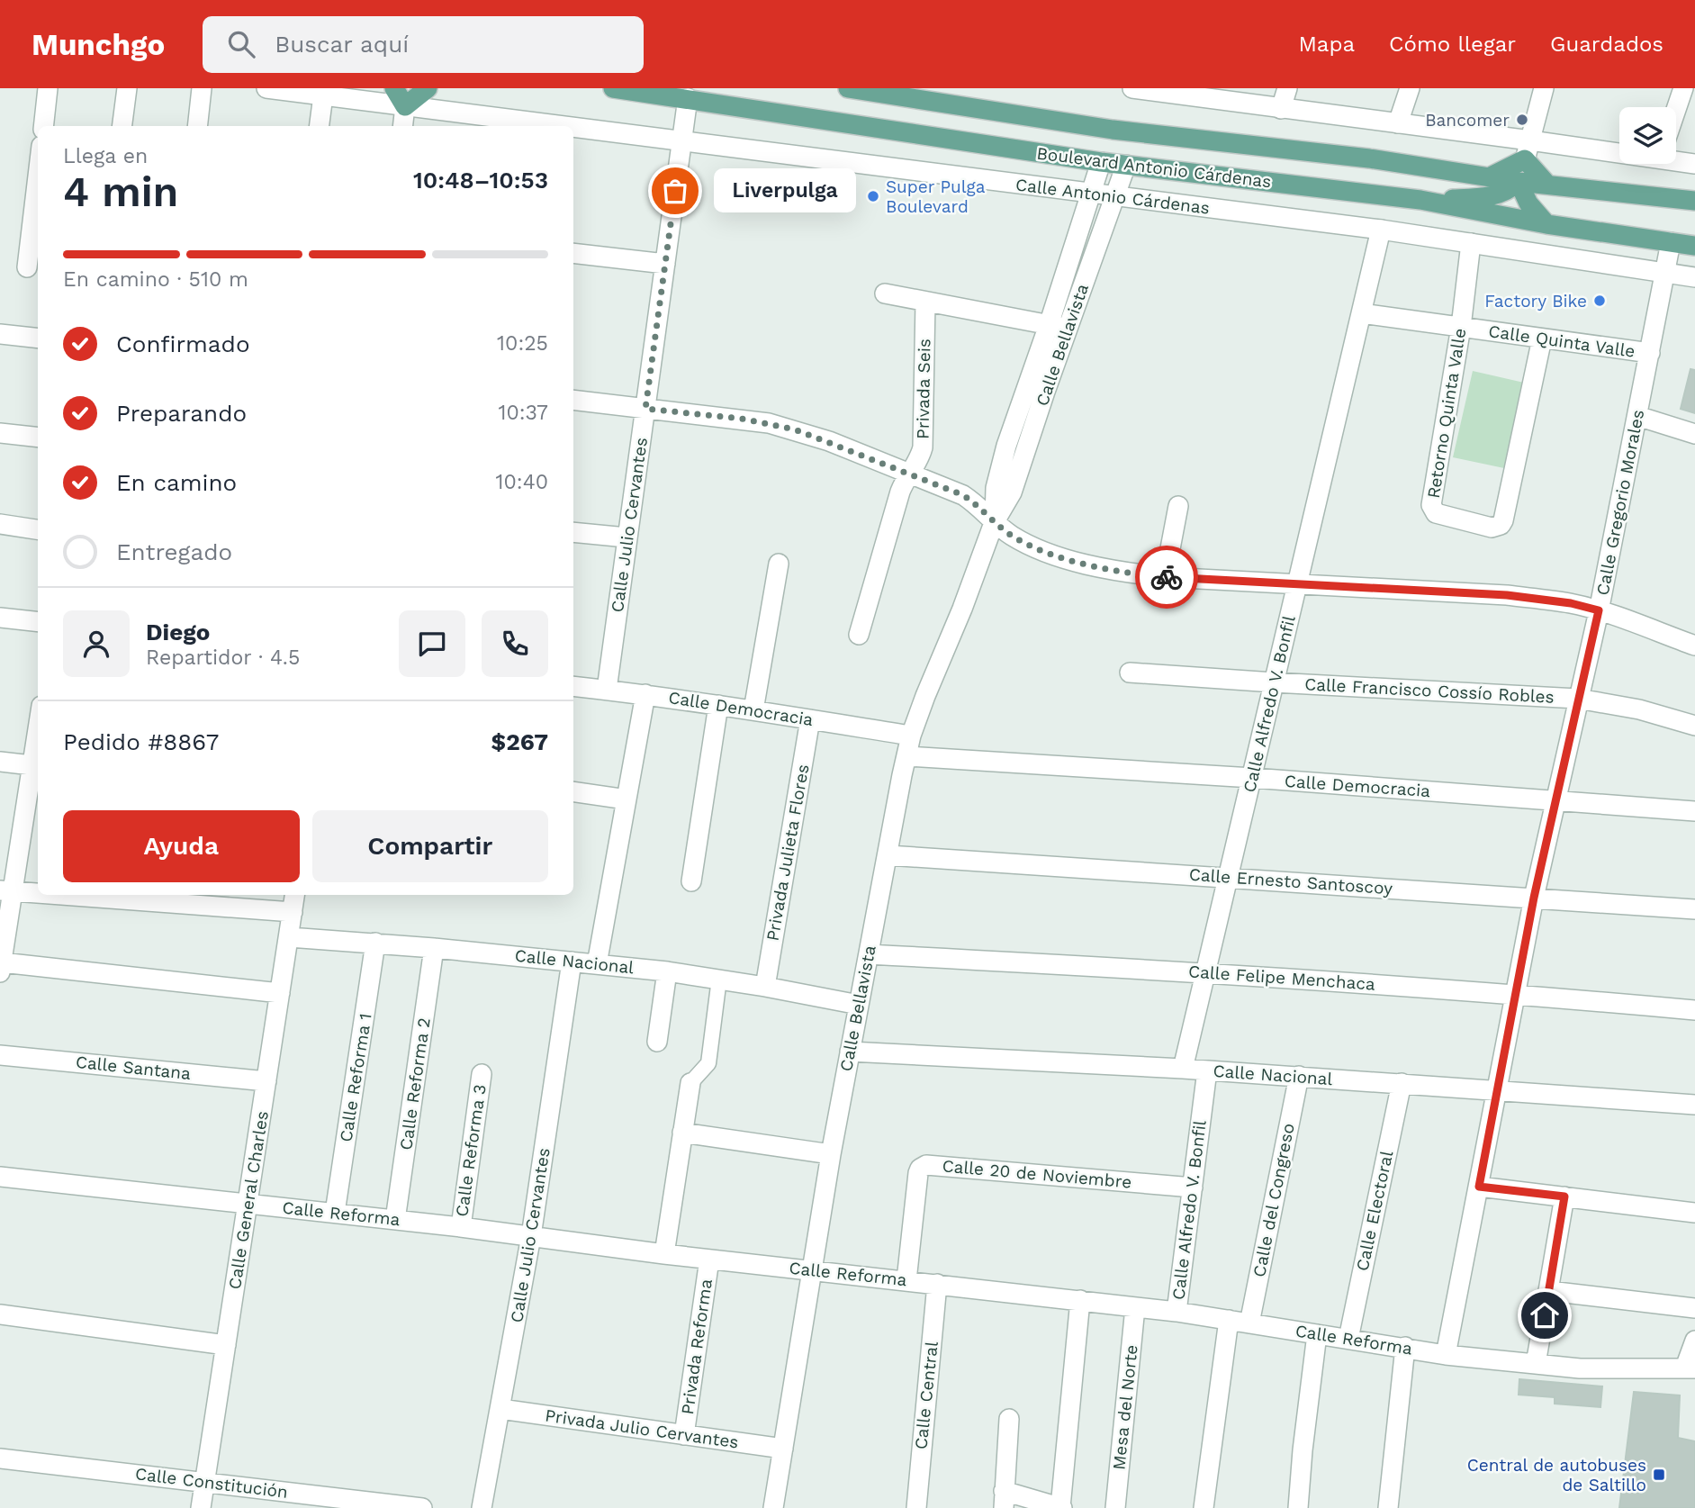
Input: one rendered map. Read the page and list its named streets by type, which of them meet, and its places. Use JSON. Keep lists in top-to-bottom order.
{
  "streets": {
    "main road": ["Boulevard Antonio Cárdenas"],
    "street": [
      "Calle Antonio Cárdenas",
      "Calle Quinta Valle",
      "Calle Bellavista",
      "Privada Seis",
      "Retorno Quinta Valle",
      "Calle Gregorio Morales",
      "Calle Julio Cervantes",
      "Calle Francisco Cossío Robles",
      "Calle Alfredo V. Bonfil",
      "Calle Democracia",
      "Privada Julieta Flores",
      "Calle Ernesto Santoscoy",
      "Calle Nacional",
      "Calle Felipe Menchaca",
      "Calle Santana",
      "Calle Reforma 1",
      "Calle Reforma 2",
      "Calle Reforma 3",
      "Calle 20 de Noviembre",
      "Calle General Charles",
      "Calle del Congreso",
      "Calle Electoral",
      "Calle Reforma",
      "Privada Reforma",
      "Calle Central",
      "Mesa del Norte",
      "Privada Julio Cervantes",
      "Calle Constitución"
    ]
  },
  "crossings": [
    ["Boulevard Antonio Cárdenas", "Calle Bellavista"],
    ["Boulevard Antonio Cárdenas", "Calle Gregorio Morales"],
    ["Boulevard Antonio Cárdenas", "Calle Julio Cervantes"],
    ["Calle Antonio Cárdenas", "Calle Bellavista"],
    ["Calle Antonio Cárdenas", "Retorno Quinta Valle"],
    ["Calle Antonio Cárdenas", "Calle Gregorio Morales"],
    ["Calle Antonio Cárdenas", "Calle Julio Cervantes"],
    ["Calle Antonio Cárdenas", "Calle Alfredo V. Bonfil"],
    ["Calle Quinta Valle", "Retorno Quinta Valle"],
    ["Calle Quinta Valle", "Calle Gregorio Morales"],
    ["Calle Quinta Valle", "Calle Alfredo V. Bonfil"],
    ["Calle Bellavista", "Calle Democracia"],
    ["Calle Bellavista", "Calle Ernesto Santoscoy"],
    ["Calle Bellavista", "Calle Nacional"],
    ["Calle Bellavista", "Calle Felipe Menchaca"],
    ["Calle Bellavista", "Calle Reforma"],
    ["Calle Bellavista", "Privada Julio Cervantes"],
    ["Calle Gregorio Morales", "Calle Francisco Cossío Robles"],
    ["Calle Gregorio Morales", "Calle Democracia"],
    ["Calle Gregorio Morales", "Calle Ernesto Santoscoy"],
    ["Calle Gregorio Morales", "Calle Nacional"],
    ["Calle Gregorio Morales", "Calle Felipe Menchaca"],
    ["Calle Gregorio Morales", "Calle Reforma"],
    ["Calle Julio Cervantes", "Calle Democracia"],
    ["Calle Julio Cervantes", "Calle Nacional"],
    ["Calle Julio Cervantes", "Calle Reforma"],
    ["Calle Julio Cervantes", "Privada Julio Cervantes"],
    ["Calle Francisco Cossío Robles", "Calle Alfredo V. Bonfil"],
    ["Calle Alfredo V. Bonfil", "Calle Democracia"],
    ["Calle Alfredo V. Bonfil", "Calle Ernesto Santoscoy"],
    ["Calle Alfredo V. Bonfil", "Calle Nacional"],
    ["Calle Alfredo V. Bonfil", "Calle Felipe Menchaca"],
    ["Calle Alfredo V. Bonfil", "Calle 20 de Noviembre"],
    ["Calle Alfredo V. Bonfil", "Calle Reforma"],
    ["Calle Democracia", "Privada Julieta Flores"],
    ["Privada Julieta Flores", "Calle Nacional"],
    ["Calle Nacional", "Calle Reforma 1"],
    ["Calle Nacional", "Calle Reforma 2"],
    ["Calle Nacional", "Calle General Charles"],
    ["Calle Nacional", "Calle del Congreso"],
    ["Calle Nacional", "Calle Electoral"],
    ["Calle Santana", "Calle General Charles"],
    ["Calle Reforma 1", "Calle Reforma"],
    ["Calle Reforma 2", "Calle Reforma"],
    ["Calle Reforma 3", "Calle Reforma"],
    ["Calle 20 de Noviembre", "Calle Reforma"],
    ["Calle General Charles", "Calle Reforma"],
    ["Calle General Charles", "Calle Constitución"],
    ["Calle del Congreso", "Calle Reforma"],
    ["Calle Electoral", "Calle Reforma"],
    ["Calle Reforma", "Privada Reforma"],
    ["Calle Reforma", "Calle Central"],
    ["Calle Reforma", "Mesa del Norte"],
    ["Privada Reforma", "Privada Julio Cervantes"]
  ],
  "places": {
    "other": [
      "Bancomer",
      "Liverpulga",
      "Super Pulga Boulevard",
      "Factory Bike"
    ],
    "transit": ["Central de autobuses de Saltillo"]
  },
  "page": {
    "header": "Munchgo",
    "search": "Buscar aquí",
    "nav": ["Mapa", "Cómo llegar", "Guardados"],
    "heading": ["4 min", "Llega en", "10:48–10:53"],
    "panel": [
      "Diego",
      "Repartidor · 4.5",
      "Pedido #8867",
      "$267"
    ],
    "bubble": "Liverpulga",
    "bar": "En camino · 510 m",
    "list": [
      ["Confirmado", "10:25"],
      ["Preparando", "10:37"],
      ["En camino", "10:40"],
      "Entregado"
    ],
    "buttons": ["Ayuda", "Compartir"]
  }
}
